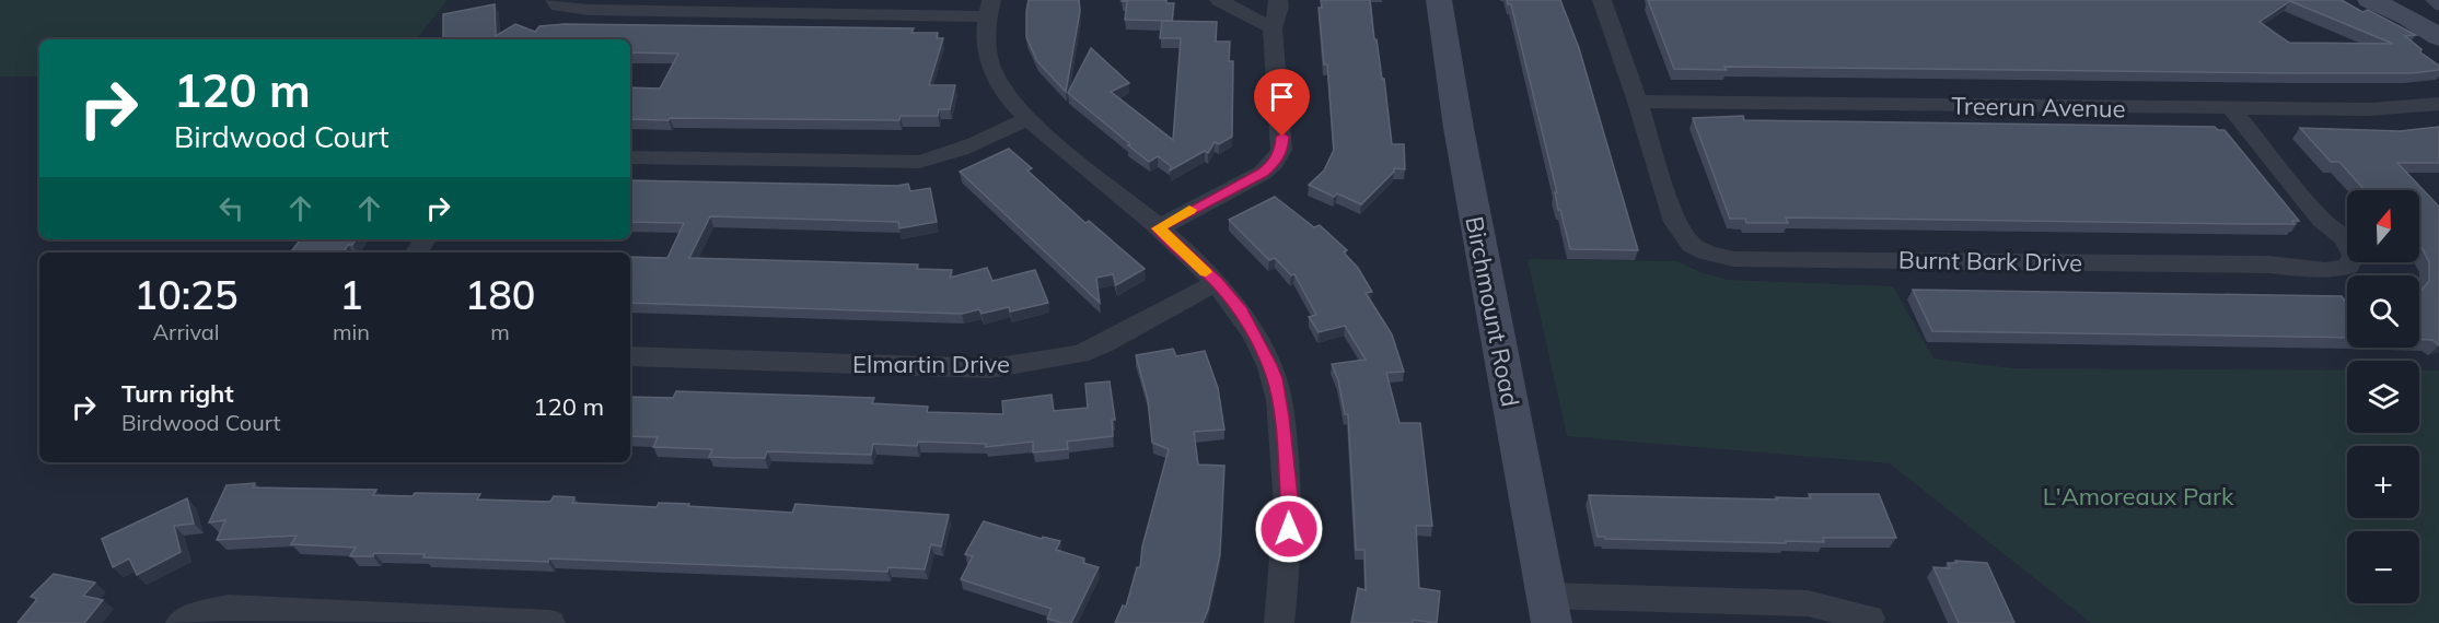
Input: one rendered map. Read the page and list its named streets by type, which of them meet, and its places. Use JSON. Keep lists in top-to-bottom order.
{
  "streets": {
    "main road": ["Birchmount Road"],
    "street": ["Treerun Avenue", "Burnt Bark Drive", "Elmartin Drive"]
  },
  "crossings": [
    ["Treerun Avenue", "Burnt Bark Drive"]
  ],
  "parks": ["L'Amoreaux Park"],
  "north": "top",
  "page": {
    "turn": ["120 m", "Birdwood Court"],
    "map_buttons": ["+", "−"],
    "eta": [
      "10:25",
      "Arrival",
      "1",
      "min",
      "180",
      "m"
    ],
    "list": [
      {
        "name": "Turn right",
        "note": "Birdwood Court",
        "value": "120 m"
      }
    ]
  }
}
